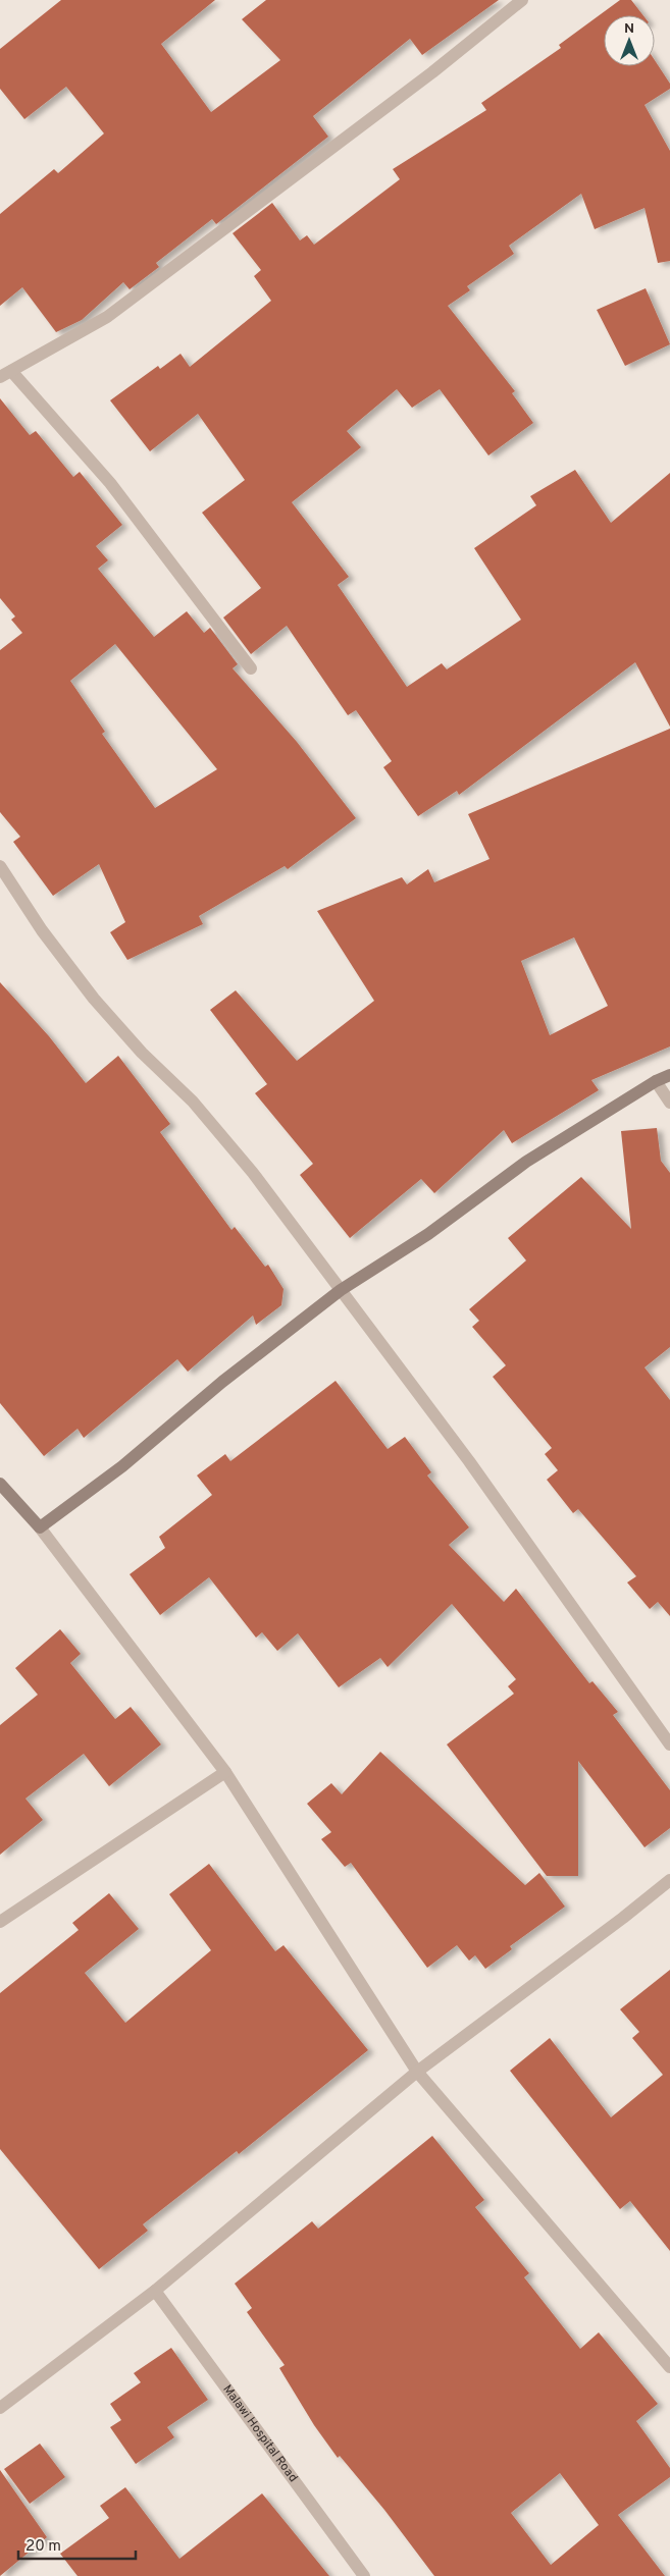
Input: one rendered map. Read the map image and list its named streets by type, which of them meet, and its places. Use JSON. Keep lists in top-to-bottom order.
{
  "streets": {
    "street": ["Malawi Hospital Road"]
  },
  "scale_bar": "20 m",
  "north": "top"
}
